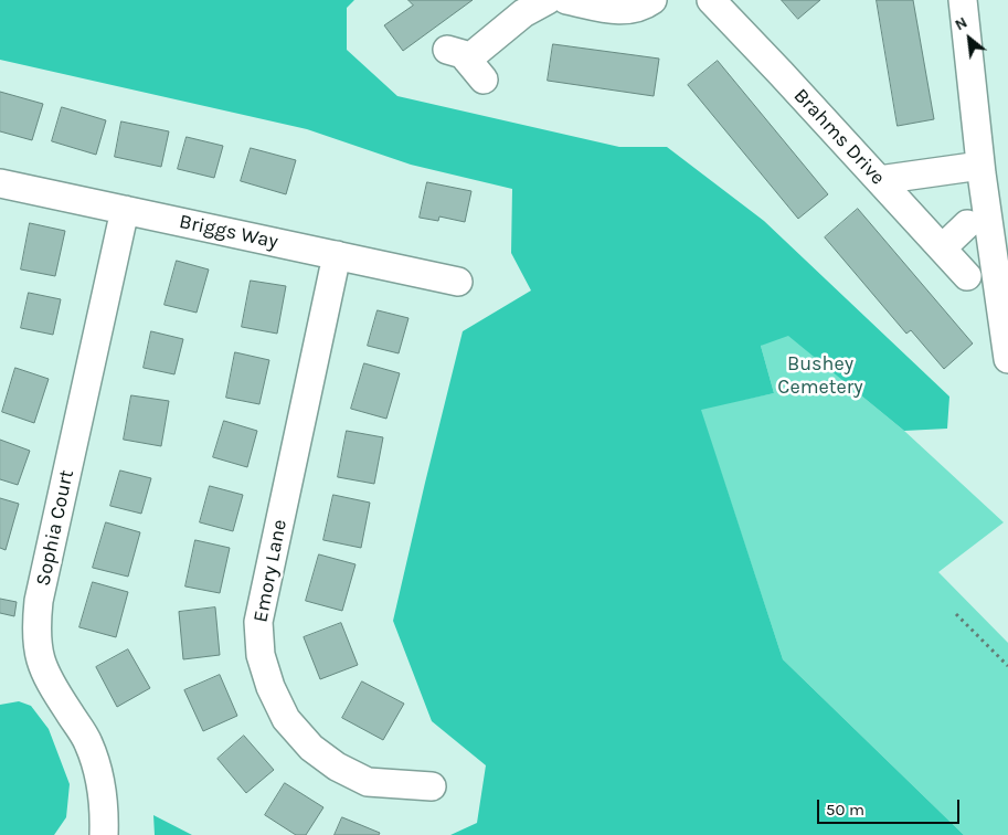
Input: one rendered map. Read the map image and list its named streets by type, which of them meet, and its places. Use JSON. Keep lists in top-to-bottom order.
{
  "streets": {
    "street": [
      "Brahms Drive",
      "Briggs Way",
      "Sophia Court",
      "Emory Lane"
    ]
  },
  "crossings": [
    ["Briggs Way", "Sophia Court"],
    ["Briggs Way", "Emory Lane"]
  ],
  "parks": ["Bushey Cemetery"],
  "scale_bar": "50 m",
  "north": "top left"
}
